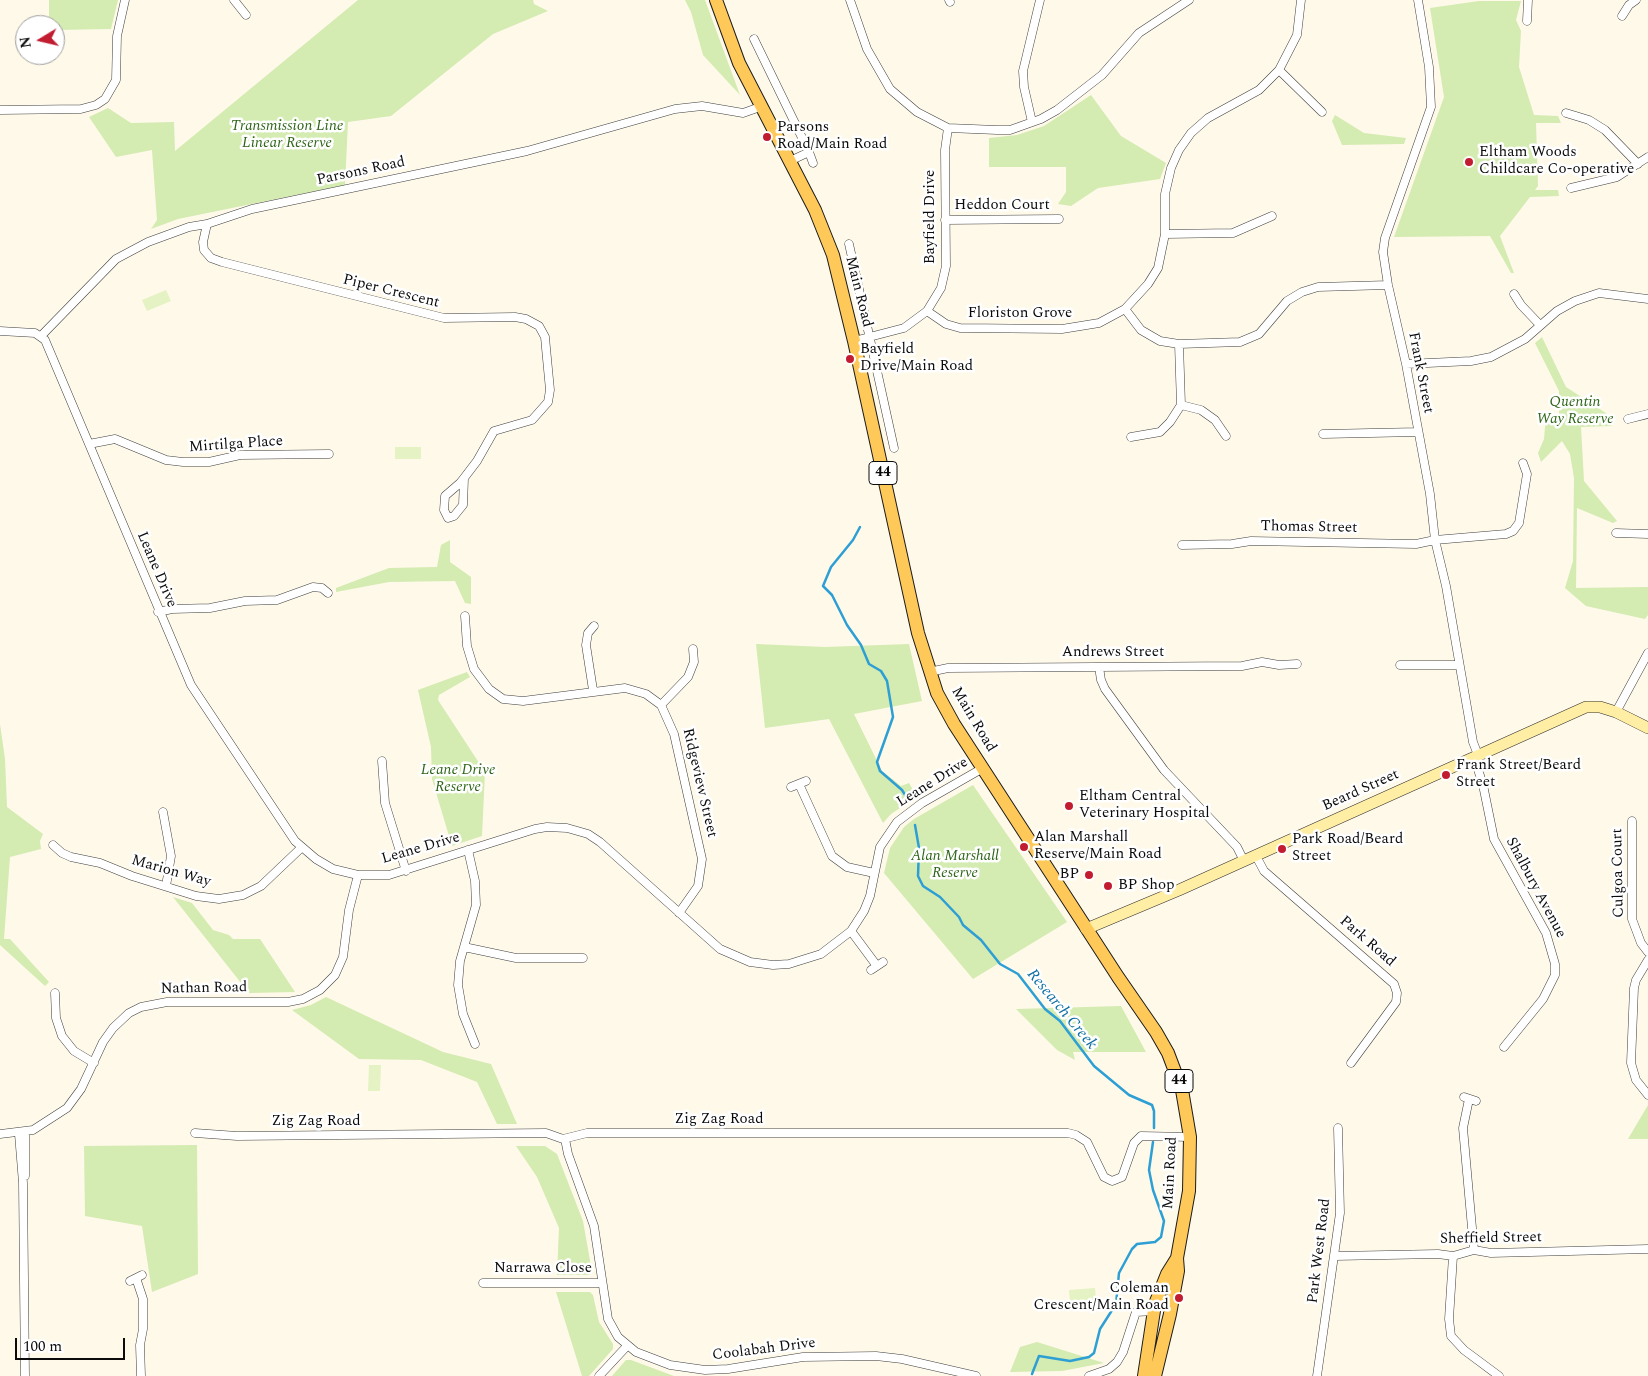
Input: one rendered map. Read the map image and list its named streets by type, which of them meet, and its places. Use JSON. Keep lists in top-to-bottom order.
{
  "streets": {
    "main road": ["Main Road", "44"],
    "street": [
      "Parsons Road",
      "Heddon Court",
      "Bayfield Drive",
      "Piper Crescent",
      "Floriston Grove",
      "Frank Street",
      "Mirtilga Place",
      "Thomas Street",
      "Leane Drive",
      "Andrews Street",
      "Ridgeview Street",
      "Beard Street",
      "Marion Way",
      "Culgoa Court",
      "Shalbury Avenue",
      "Park Road",
      "Nathan Road",
      "Zig Zag Road",
      "Sheffield Street",
      "Park West Road",
      "Narrawa Close",
      "Coolabah Drive"
    ]
  },
  "crossings": [
    ["Parsons Road", "Piper Crescent"],
    ["Parsons Road", "Main Road"],
    ["Parsons Road", "Leane Drive"],
    ["Heddon Court", "Bayfield Drive"],
    ["Bayfield Drive", "Main Road"],
    ["Bayfield Drive", "Floriston Grove"],
    ["Main Road", "Leane Drive"],
    ["Main Road", "Andrews Street"],
    ["Main Road", "Beard Street"],
    ["Main Road", "Zig Zag Road"],
    ["Frank Street", "Thomas Street"],
    ["Frank Street", "Beard Street"],
    ["Frank Street", "Shalbury Avenue"],
    ["Mirtilga Place", "Leane Drive"],
    ["Leane Drive", "Ridgeview Street"],
    ["Leane Drive", "Marion Way"],
    ["Leane Drive", "Nathan Road"],
    ["Beard Street", "Shalbury Avenue"],
    ["Beard Street", "Park Road"],
    ["Zig Zag Road", "Coolabah Drive"],
    ["Sheffield Street", "Park West Road"],
    ["Narrawa Close", "Coolabah Drive"]
  ],
  "water": ["Research Creek"],
  "parks": [
    "Transmission Line Linear Reserve",
    "Quentin Way Reserve",
    "Leane Drive Reserve",
    "Alan Marshall Reserve"
  ],
  "places": [
    "Parsons Road/Main Road",
    "Eltham Woods Childcare Co-operative",
    "Bayfield Drive/Main Road",
    "Frank Street/Beard Street",
    "Eltham Central Veterinary Hospital",
    "Alan Marshall Reserve/Main Road",
    "Park Road/Beard Street",
    "BP",
    "BP Shop",
    "Coleman Crescent/Main Road"
  ],
  "scale_bar": "100 m",
  "north": "left"
}
